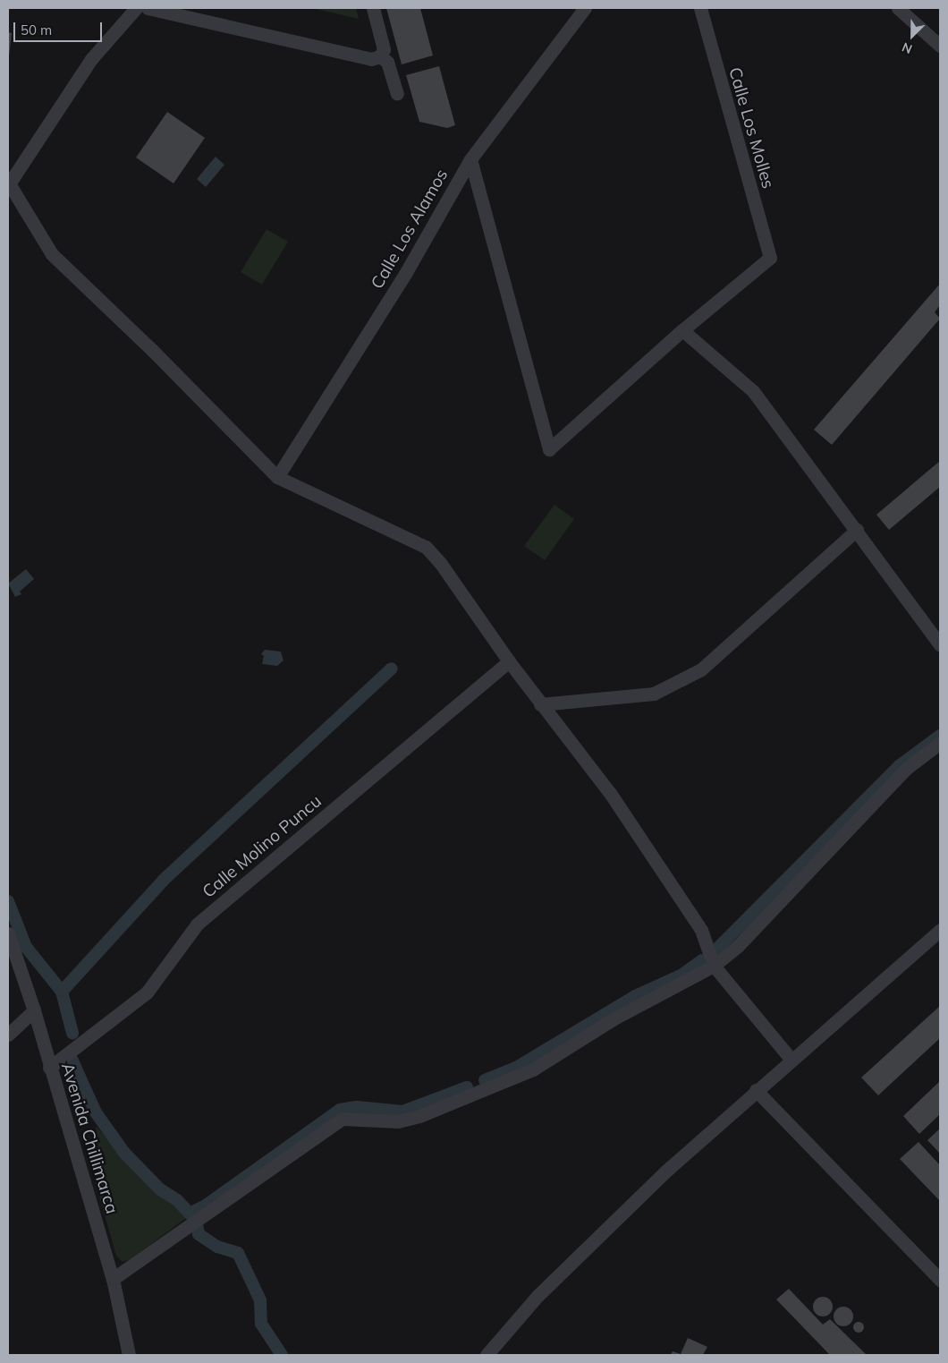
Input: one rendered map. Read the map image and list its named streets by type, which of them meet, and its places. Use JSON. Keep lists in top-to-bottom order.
{
  "streets": {
    "street": [
      "Calle Los Molles",
      "Calle Los Alamos",
      "Calle Molino Puncu",
      "Avenida Chillimarca"
    ]
  },
  "crossings": [
    ["Calle Molino Puncu", "Avenida Chillimarca"]
  ],
  "scale_bar": "50 m",
  "north": "bottom left"
}
